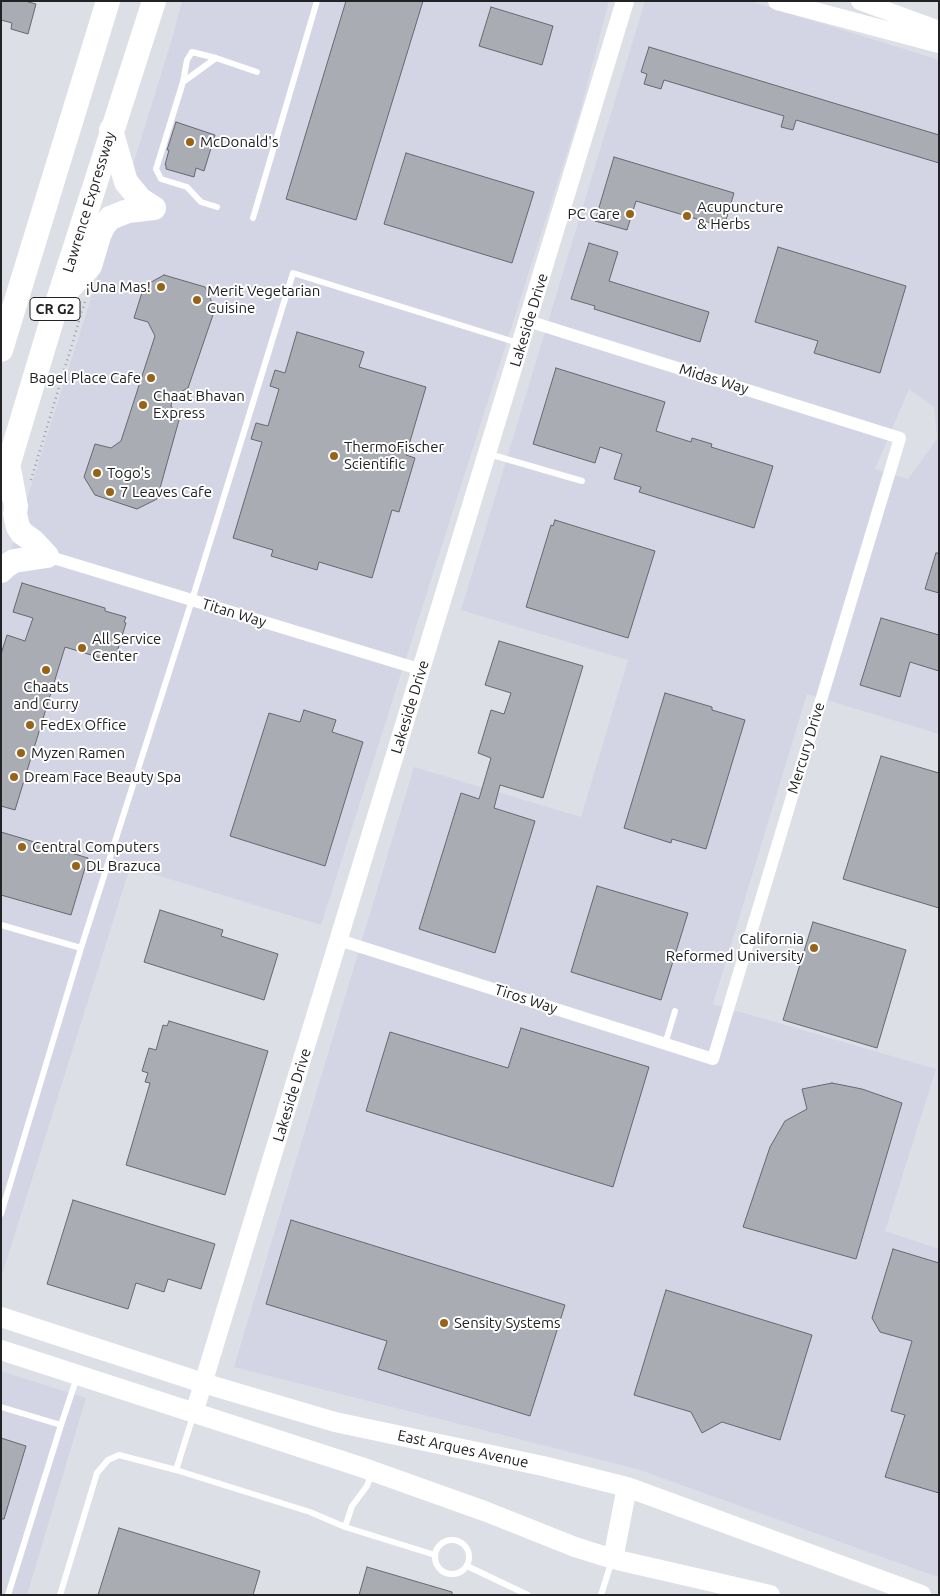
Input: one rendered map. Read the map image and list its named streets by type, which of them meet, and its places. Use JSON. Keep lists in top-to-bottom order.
{
  "streets": {
    "highway": ["Lawrence Expressway", "CR G2"],
    "main road": ["East Arques Avenue"],
    "street": [
      "Lakeside Drive",
      "Midas Way",
      "Titan Way",
      "Mercury Drive",
      "Tiros Way"
    ]
  },
  "crossings": [
    ["Lakeside Drive", "Midas Way"],
    ["Lakeside Drive", "Titan Way"],
    ["Lakeside Drive", "Tiros Way"],
    ["Lakeside Drive", "East Arques Avenue"],
    ["Midas Way", "Mercury Drive"],
    ["Mercury Drive", "Tiros Way"]
  ],
  "places": [
    "McDonald's",
    "PC Care",
    "Acupuncture & Herbs",
    "¡Una Mas!",
    "Merit Vegetarian Cuisine",
    "Bagel Place Cafe",
    "Chaat Bhavan Express",
    "ThermoFischer Scientific",
    "Togo's",
    "7 Leaves Cafe",
    "All Service Center",
    "Chaats and Curry",
    "FedEx Office",
    "Myzen Ramen",
    "Dream Face Beauty Spa",
    "Central Computers",
    "DL Brazuca",
    "California Reformed University",
    "Sensity Systems"
  ]
}
